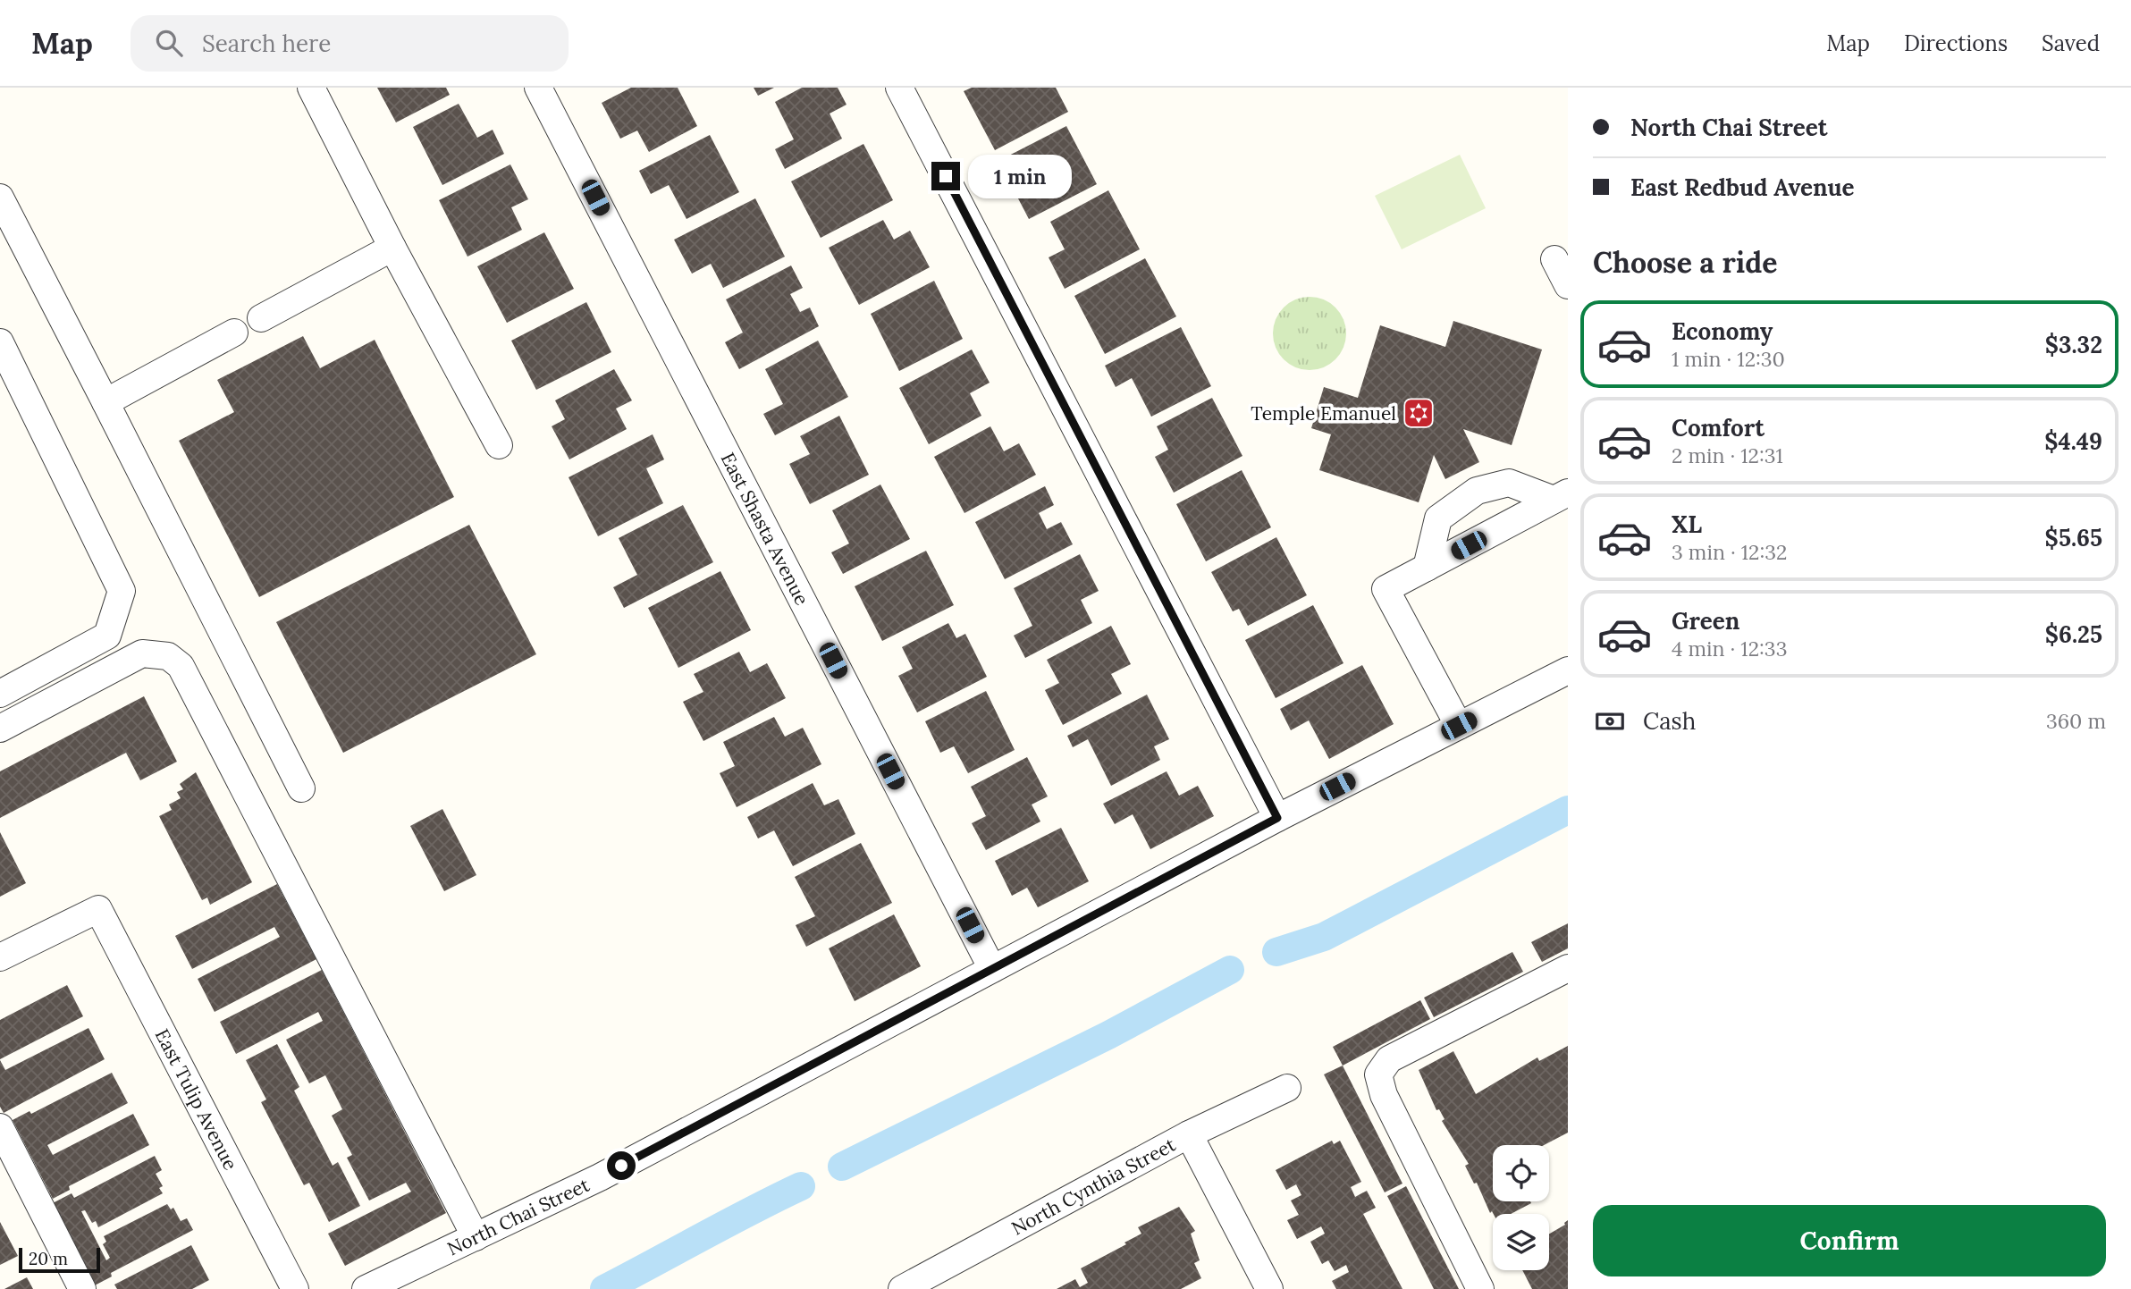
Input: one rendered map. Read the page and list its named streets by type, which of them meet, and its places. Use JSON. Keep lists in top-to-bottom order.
{
  "streets": {
    "street": [
      "East Shasta Avenue",
      "East Tulip Avenue",
      "North Cynthia Street",
      "North Chai Street"
    ]
  },
  "crossings": [
    ["East Shasta Avenue", "North Chai Street"]
  ],
  "places": {
    "synagogue": ["Temple Emanuel"]
  },
  "scale_bar": "20 m",
  "page": {
    "header": "Map",
    "search": "Search here",
    "nav": ["Map", "Directions", "Saved"],
    "banner": ["North Chai Street", "East Redbud Avenue"],
    "bubble": "1 min",
    "heading": "Choose a ride",
    "list": [
      {
        "name": "Economy",
        "note": "1 min · 12:30",
        "value": "$3.32"
      },
      {
        "name": "Comfort",
        "note": "2 min · 12:31",
        "value": "$4.49"
      },
      {
        "name": "XL",
        "note": "3 min · 12:32",
        "value": "$5.65"
      },
      {
        "name": "Green",
        "note": "4 min · 12:33",
        "value": "$6.25"
      }
    ],
    "pay": ["Cash", "360 m"],
    "buttons": "Confirm",
    "scale": "20 m"
  }
}
